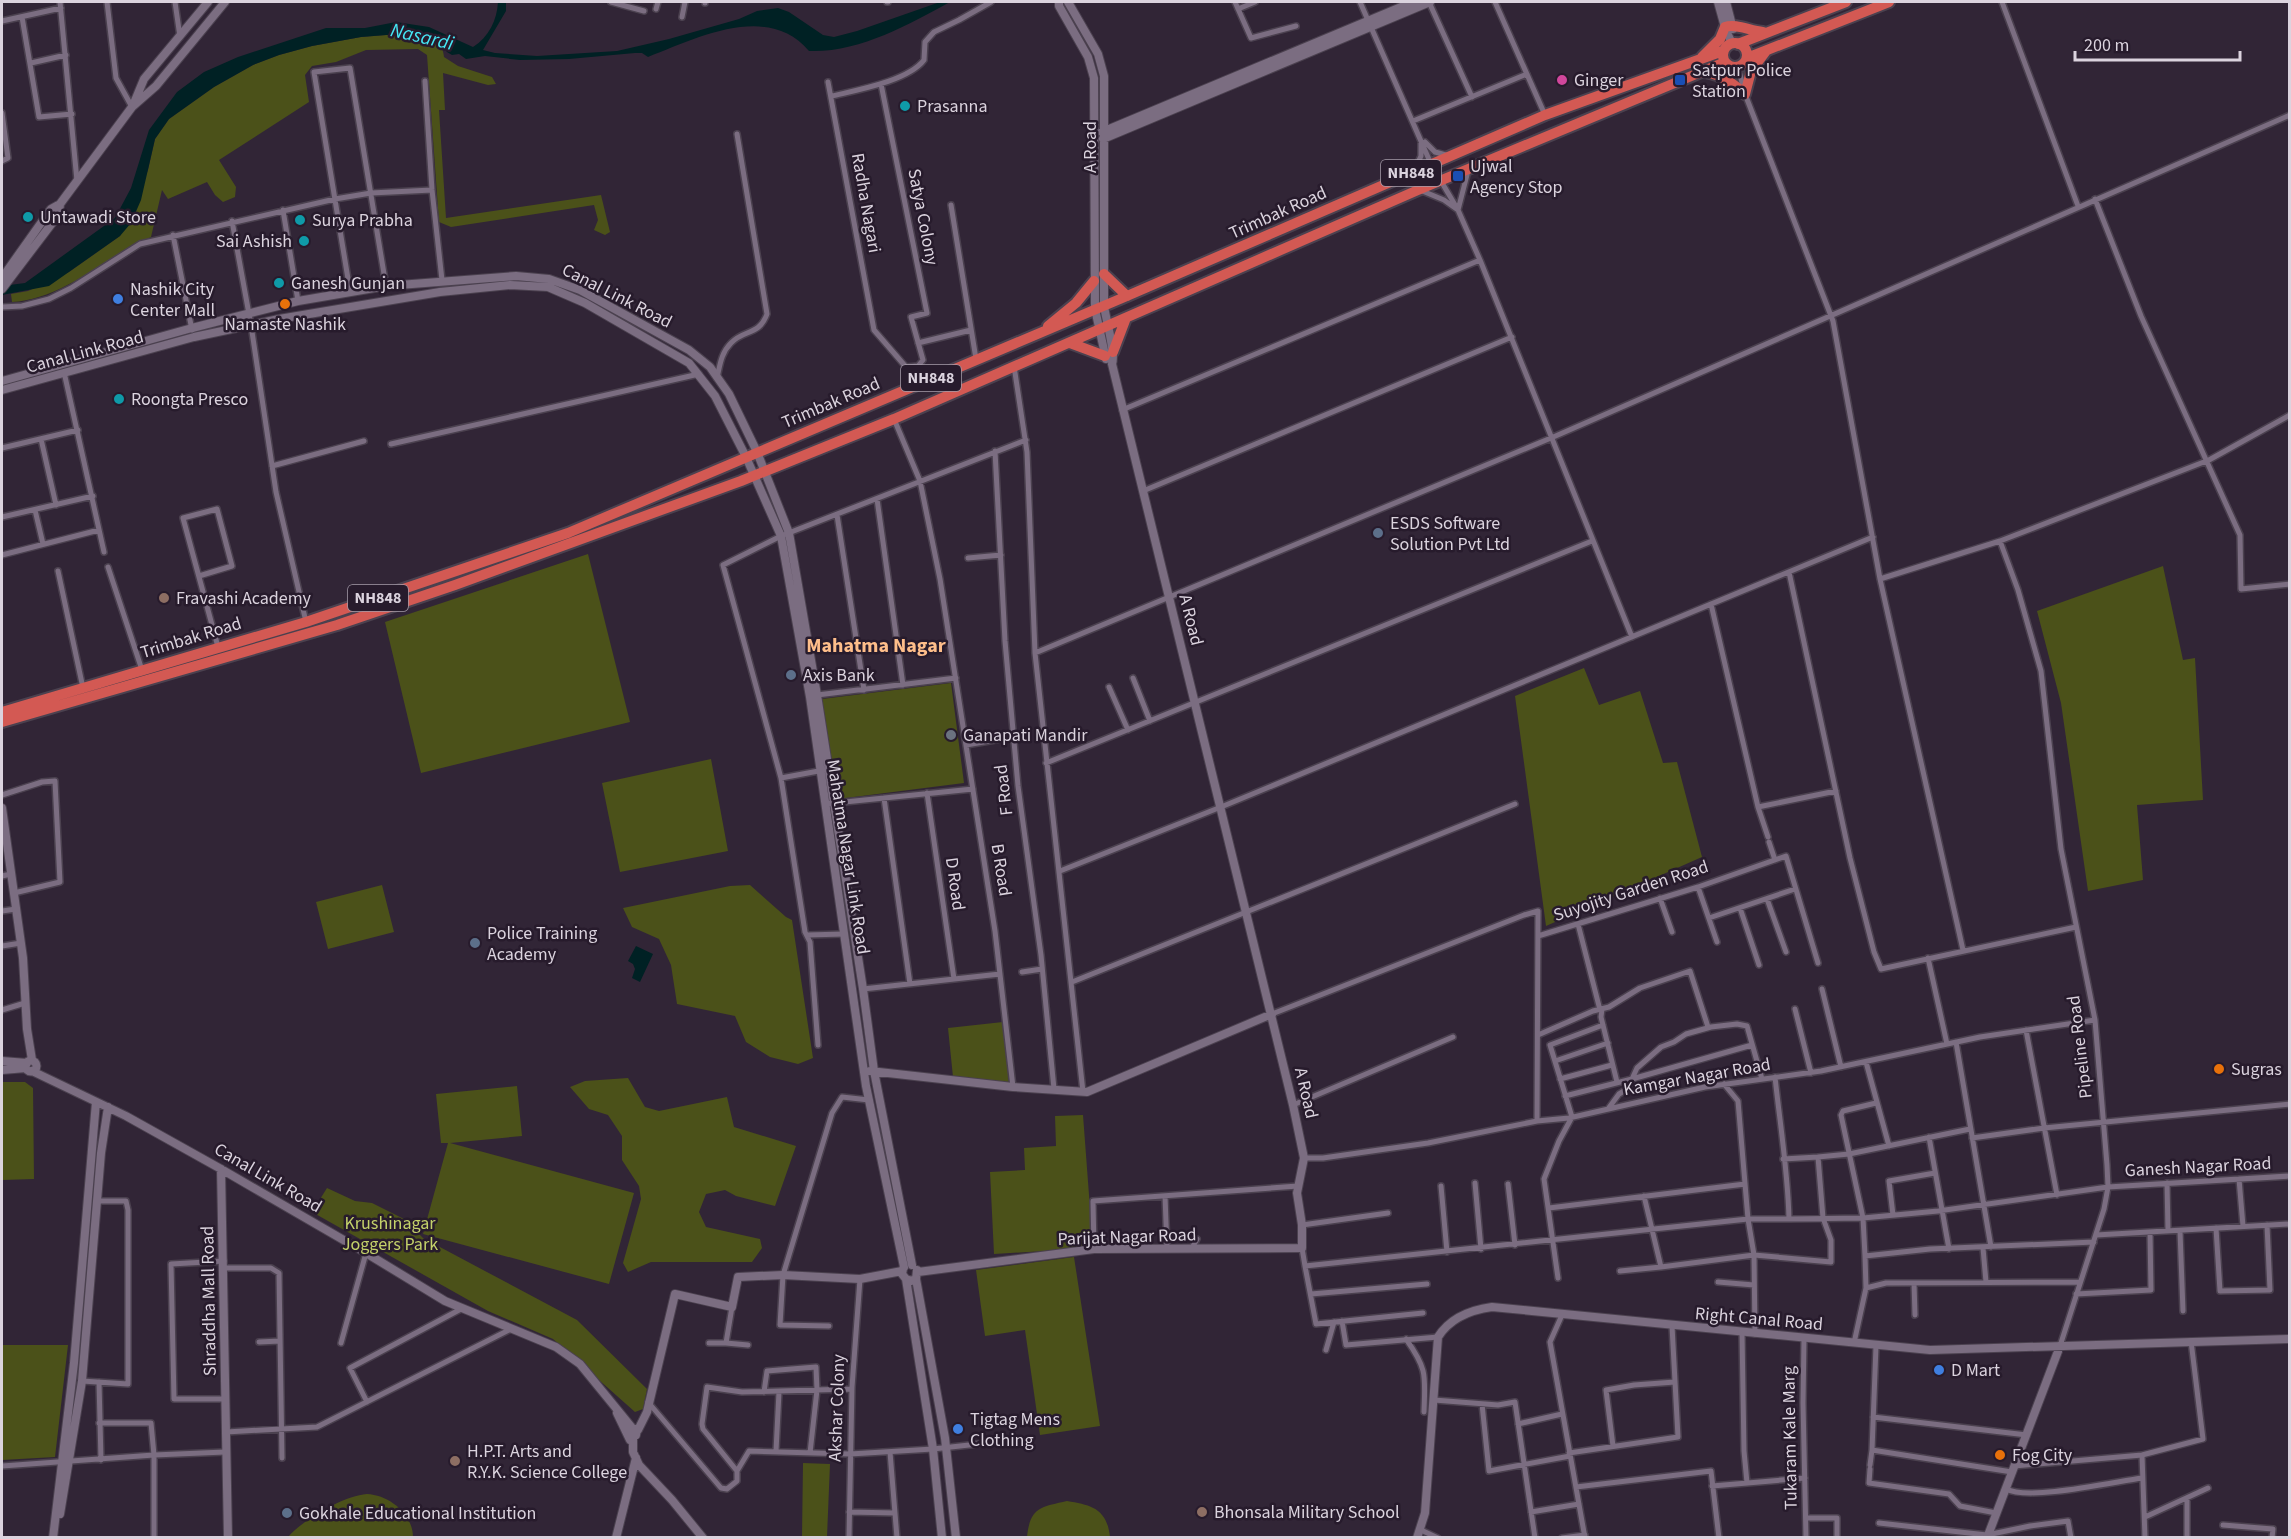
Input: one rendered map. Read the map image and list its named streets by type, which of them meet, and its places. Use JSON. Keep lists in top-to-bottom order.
{
  "streets": {
    "highway": ["NH848", "Trimbak Road"],
    "street": [
      "A Road",
      "Radha Nagari",
      "Satya Colony",
      "Canal Link Road",
      "F Road",
      "Mahatma Nagar Link Road",
      "B Road",
      "D Road",
      "Suyojity Garden Road",
      "Pipeline Road",
      "Kamgar Nagar Road",
      "Ganesh Nagar Road",
      "Parijat Nagar Road",
      "Shraddha Mall Road",
      "Right Canal Road",
      "Akshar Colony",
      "Tukaram Kale Marg"
    ]
  },
  "crossings": [
    ["A Road", "NH848"],
    ["A Road", "Trimbak Road"],
    ["A Road", "Suyojity Garden Road"],
    ["A Road", "Kamgar Nagar Road"],
    ["A Road", "Parijat Nagar Road"],
    ["NH848", "Trimbak Road"],
    ["Trimbak Road", "Canal Link Road"],
    ["Trimbak Road", "Mahatma Nagar Link Road"],
    ["Trimbak Road", "B Road"],
    ["Canal Link Road", "Mahatma Nagar Link Road"],
    ["Canal Link Road", "Shraddha Mall Road"],
    ["Mahatma Nagar Link Road", "Parijat Nagar Road"],
    ["Pipeline Road", "Kamgar Nagar Road"],
    ["Pipeline Road", "Ganesh Nagar Road"],
    ["Pipeline Road", "Right Canal Road"],
    ["Parijat Nagar Road", "Akshar Colony"],
    ["Right Canal Road", "Tukaram Kale Marg"]
  ],
  "districts": ["Mahatma Nagar"],
  "water": ["Nasardi"],
  "parks": ["Krushinagar Joggers Park"],
  "places": {
    "other": [
      "Ginger",
      "Prasanna",
      "Untawadi Store",
      "Surya Prabha",
      "Sai Ashish",
      "Ganesh Gunjan",
      "Nashik City Center Mall",
      "Namaste Nashik",
      "Roongta Presco",
      "ESDS Software Solution Pvt Ltd",
      "Fravashi Academy",
      "Axis Bank",
      "Ganapati Mandir",
      "Police Training Academy",
      "Sugras",
      "D Mart",
      "Tigtag Mens Clothing",
      "Fog City",
      "H.P.T. Arts and R.Y.K. Science College",
      "Bhonsala Military School",
      "Gokhale Educational Institution"
    ],
    "transit": ["Satpur Police Station", "Ujwal Agency Stop"]
  },
  "scale_bar": "200 m"
}
